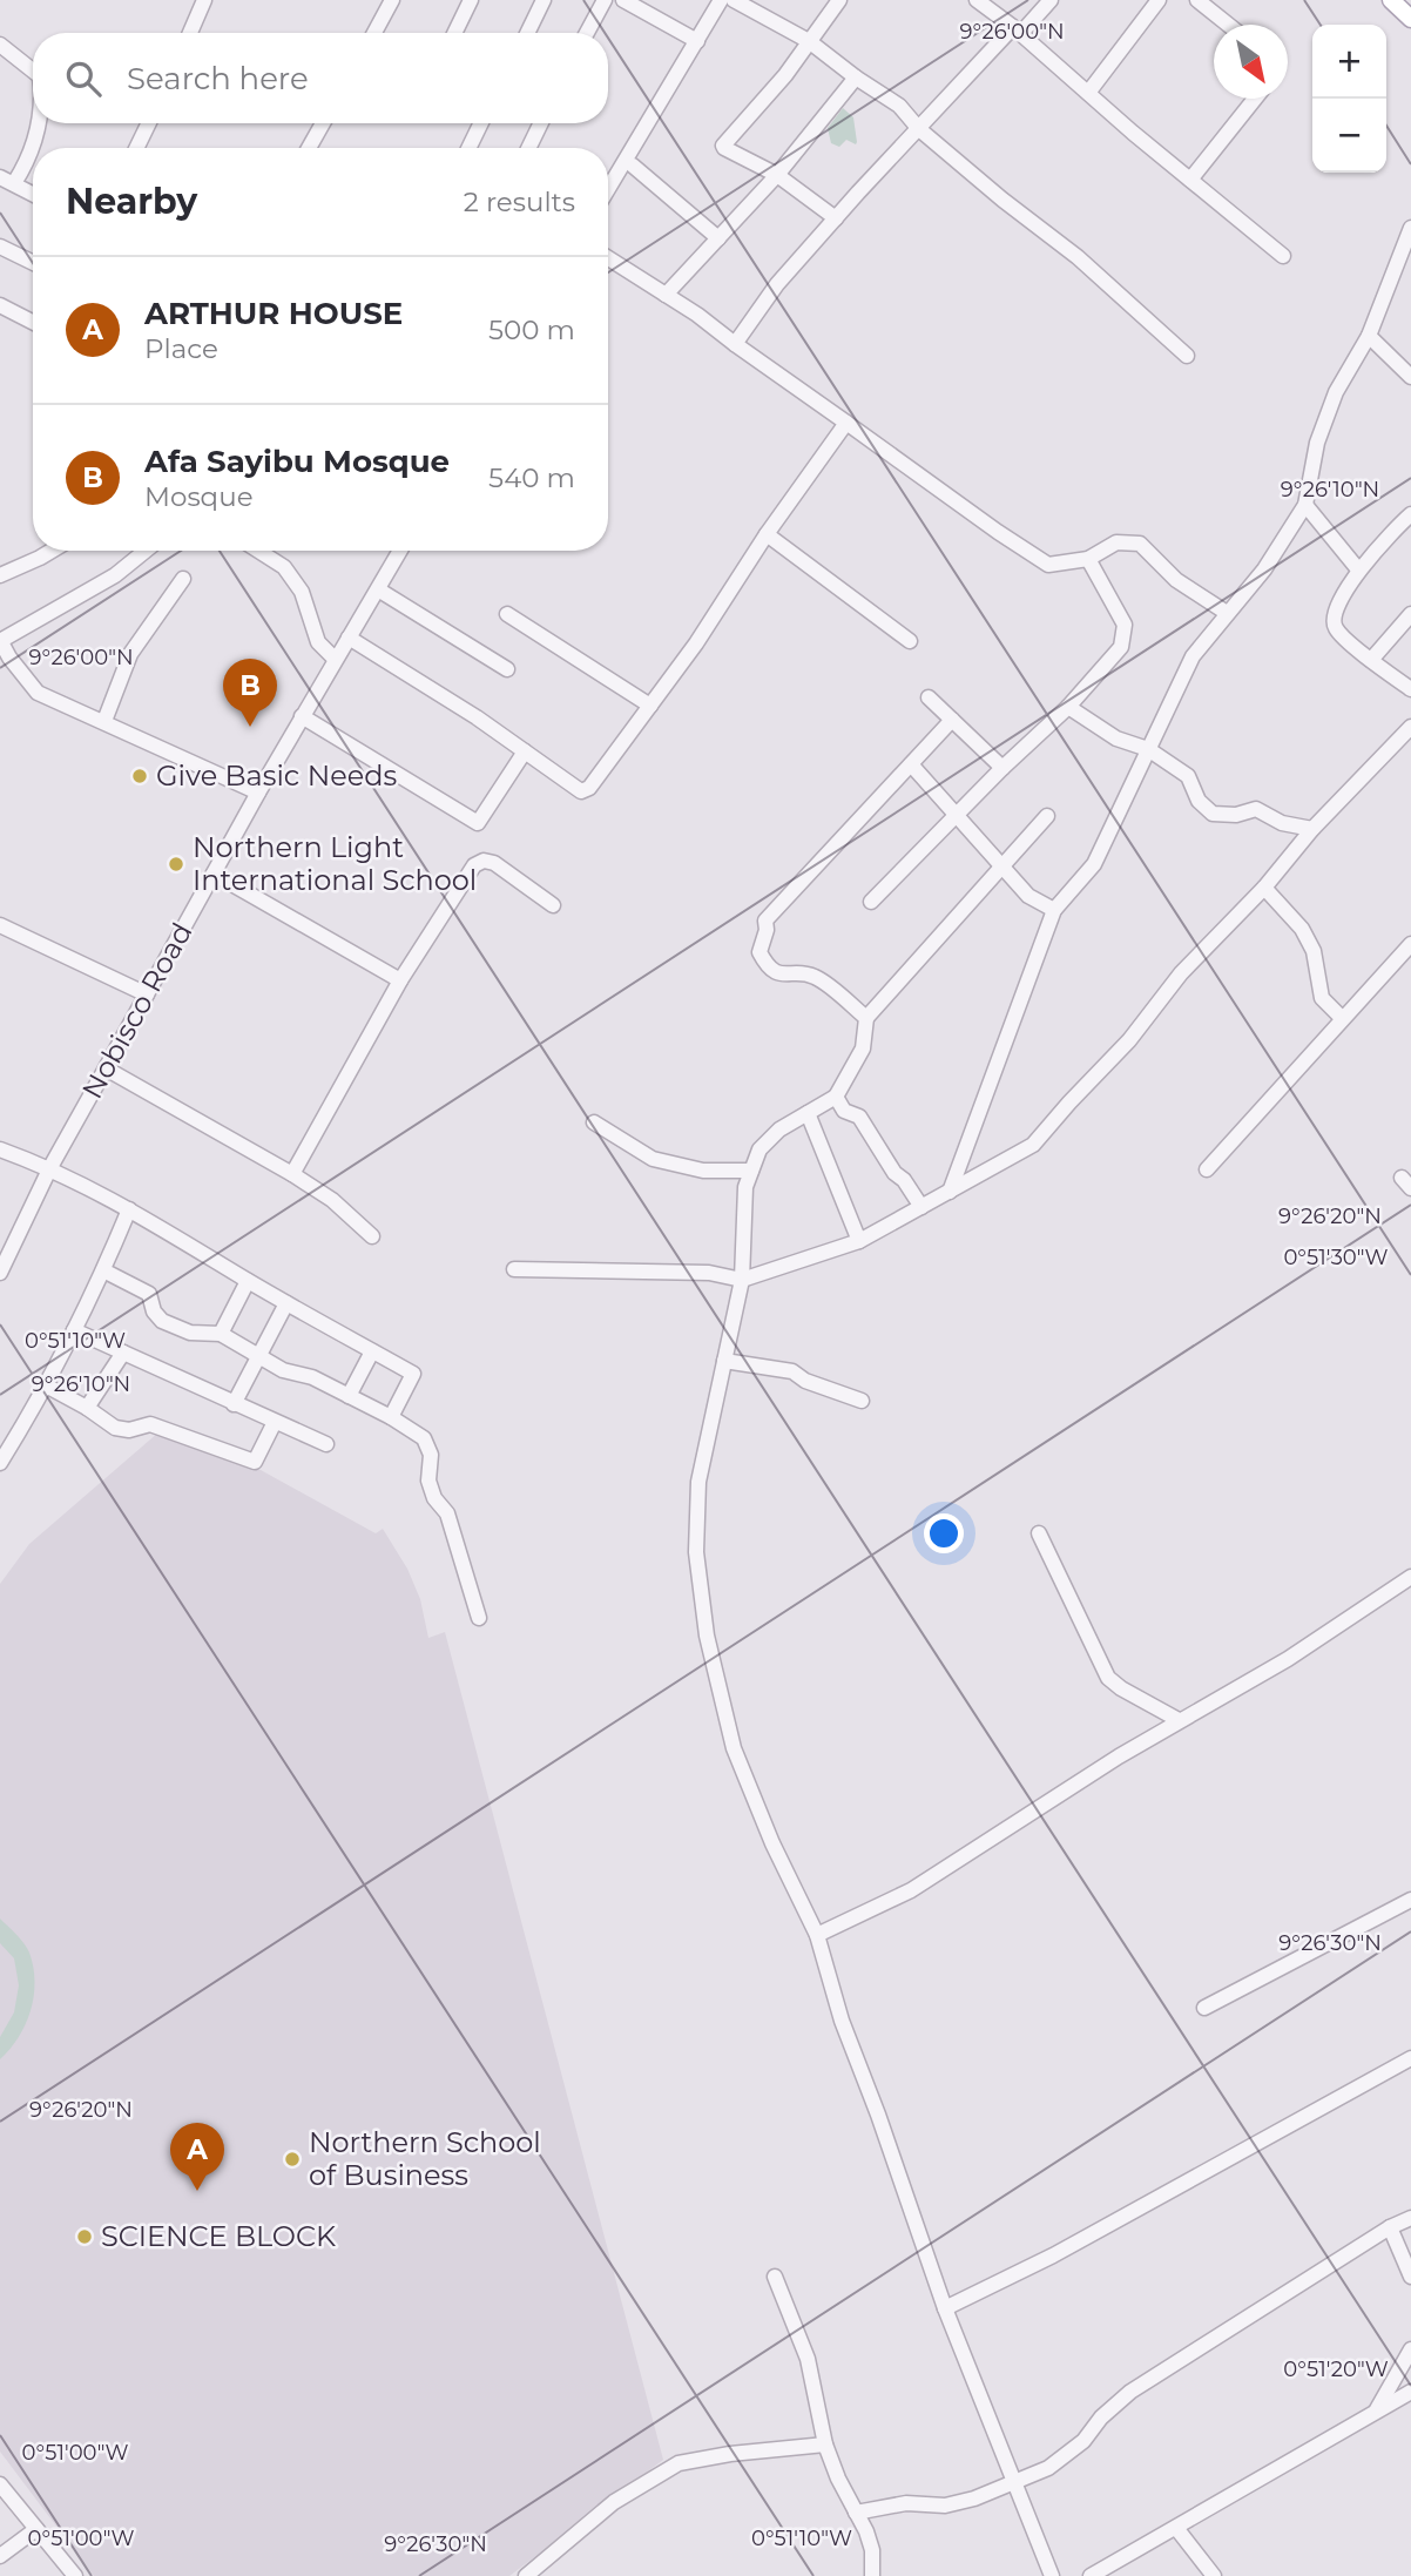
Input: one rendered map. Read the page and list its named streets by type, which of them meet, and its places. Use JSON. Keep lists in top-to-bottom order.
{
  "streets": {
    "street": ["Nobisco Road"]
  },
  "places": [
    "Give Basic Needs",
    "Northern Light International School",
    "Northern School of Business",
    "SCIENCE BLOCK"
  ],
  "north": "bottom right",
  "page": {
    "map_buttons": ["+", "−"],
    "search": "Search here",
    "heading": ["Nearby", "2 results"],
    "list": [
      {
        "mark": "A",
        "name": "ARTHUR HOUSE",
        "note": "Place",
        "value": "500 m"
      },
      {
        "mark": "B",
        "name": "Afa Sayibu Mosque",
        "note": "Mosque",
        "value": "540 m"
      }
    ],
    "pins": ["B", "A"]
  },
  "coordinates": [
    "9°26'00\"N",
    "9°26'10\"N",
    "9°26'20\"N",
    "0°51'30\"W",
    "0°51'10\"W",
    "9°26'30\"N",
    "0°51'20\"W",
    "0°51'00\"W"
  ]
}
